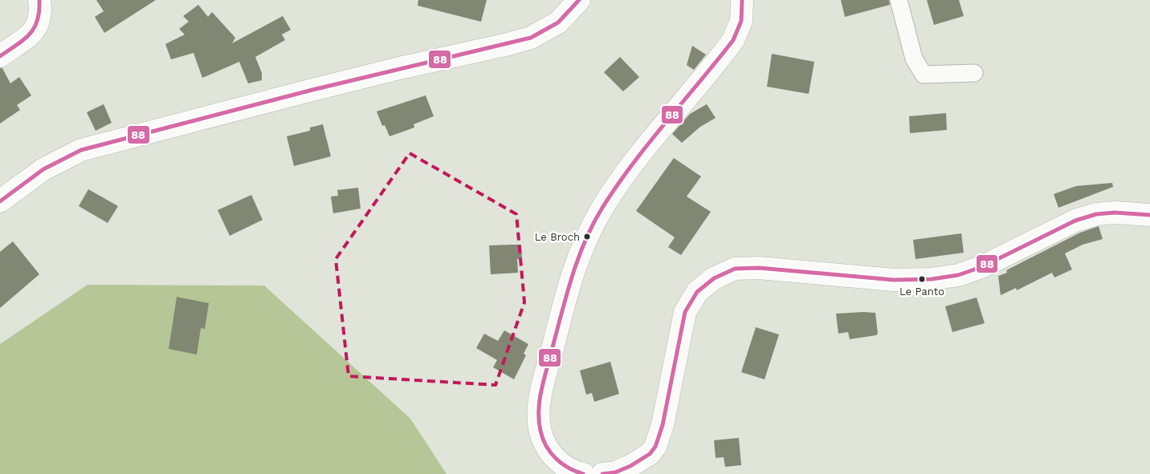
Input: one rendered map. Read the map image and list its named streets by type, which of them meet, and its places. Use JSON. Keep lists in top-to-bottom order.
{
  "places": ["Le Broch", "Le Panto"],
  "lines": ["transit line 88"]
}
